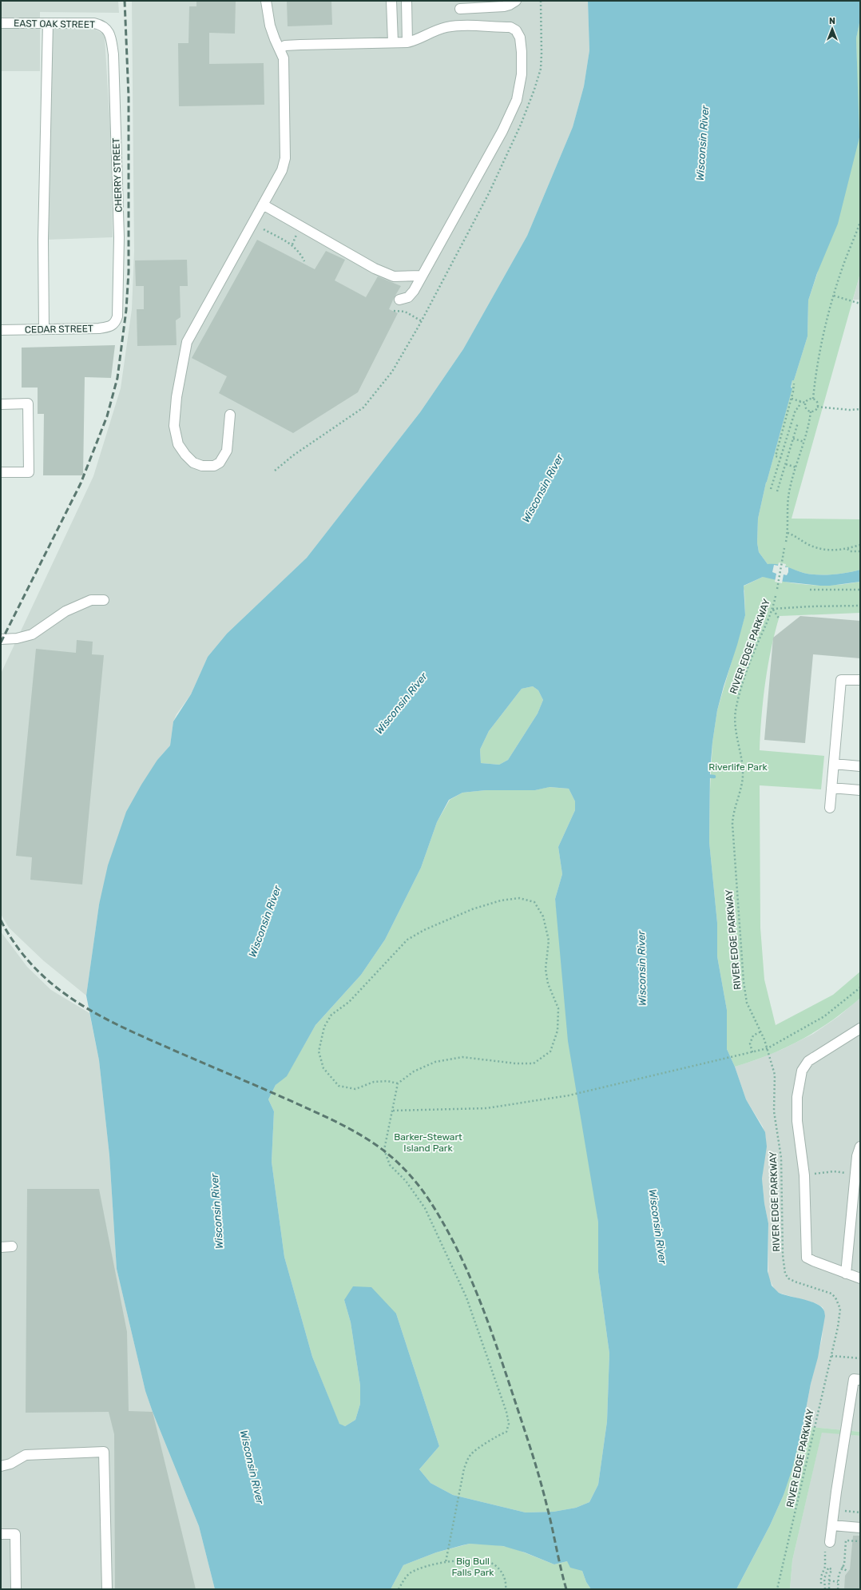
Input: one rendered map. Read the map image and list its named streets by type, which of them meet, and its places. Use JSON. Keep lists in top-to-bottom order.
{
  "streets": {
    "street": ["EAST OAK STREET", "CHERRY STREET", "CEDAR STREET"],
    "path": ["RIVER EDGE PARKWAY"]
  },
  "crossings": [
    ["EAST OAK STREET", "CHERRY STREET"],
    ["CHERRY STREET", "CEDAR STREET"]
  ],
  "water": ["Wisconsin River"],
  "parks": ["Riverlife Park", "Barker-Stewart Island Park", "Big Bull Falls Park"],
  "north": "top"
}
